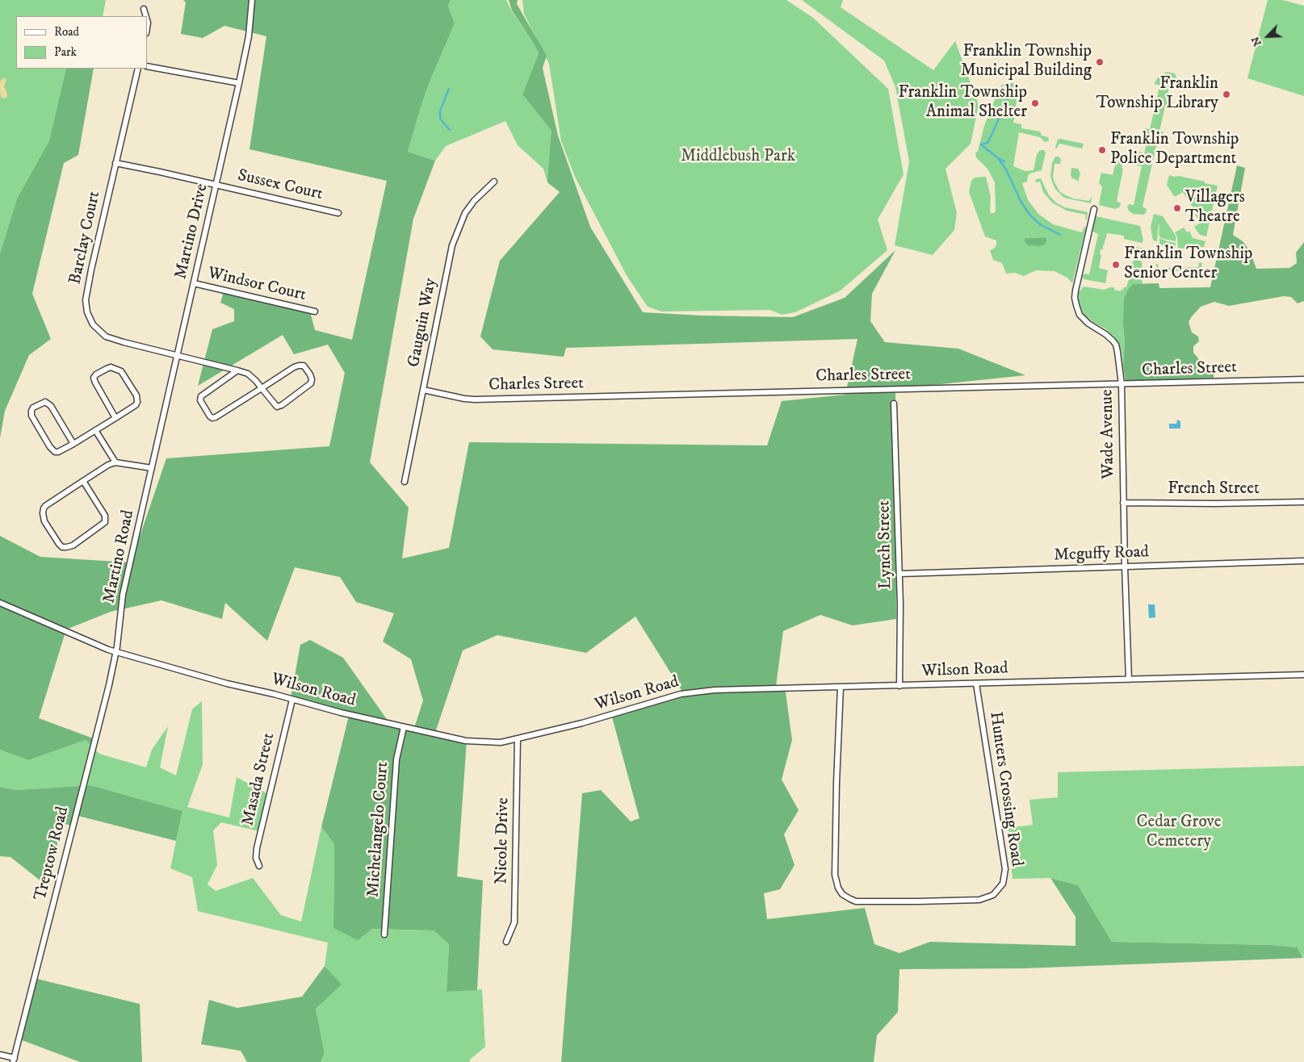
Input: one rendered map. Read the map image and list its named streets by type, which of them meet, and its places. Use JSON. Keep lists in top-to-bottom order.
{
  "streets": {
    "street": [
      "Sussex Court",
      "Martino Drive",
      "Barclay Court",
      "Windsor Court",
      "Gauguin Way",
      "Charles Street",
      "Wade Avenue",
      "French Street",
      "Lynch Street",
      "Mcguffy Road",
      "Martino Road",
      "Wilson Road",
      "Masada Street",
      "Hunters Crossing Road",
      "Michelangelo Court",
      "Nicole Drive",
      "Treptow Road"
    ]
  },
  "crossings": [
    ["Sussex Court", "Martino Drive"],
    ["Sussex Court", "Barclay Court"],
    ["Martino Drive", "Barclay Court"],
    ["Martino Drive", "Windsor Court"],
    ["Martino Drive", "Martino Road"],
    ["Gauguin Way", "Charles Street"],
    ["Charles Street", "Wade Avenue"],
    ["Wade Avenue", "French Street"],
    ["Wade Avenue", "Mcguffy Road"],
    ["Wade Avenue", "Wilson Road"],
    ["Lynch Street", "Mcguffy Road"],
    ["Lynch Street", "Wilson Road"],
    ["Martino Road", "Wilson Road"],
    ["Martino Road", "Treptow Road"],
    ["Wilson Road", "Masada Street"],
    ["Wilson Road", "Hunters Crossing Road"],
    ["Wilson Road", "Michelangelo Court"],
    ["Wilson Road", "Nicole Drive"],
    ["Wilson Road", "Treptow Road"]
  ],
  "parks": ["Middlebush Park", "Cedar Grove Cemetery"],
  "places": [
    "Franklin Township Municipal Building",
    "Franklin Township Library",
    "Franklin Township Animal Shelter",
    "Franklin Township Police Department",
    "Villagers Theatre",
    "Franklin Township Senior Center"
  ],
  "legend": ["Road", "Park"],
  "north": "bottom left"
}
